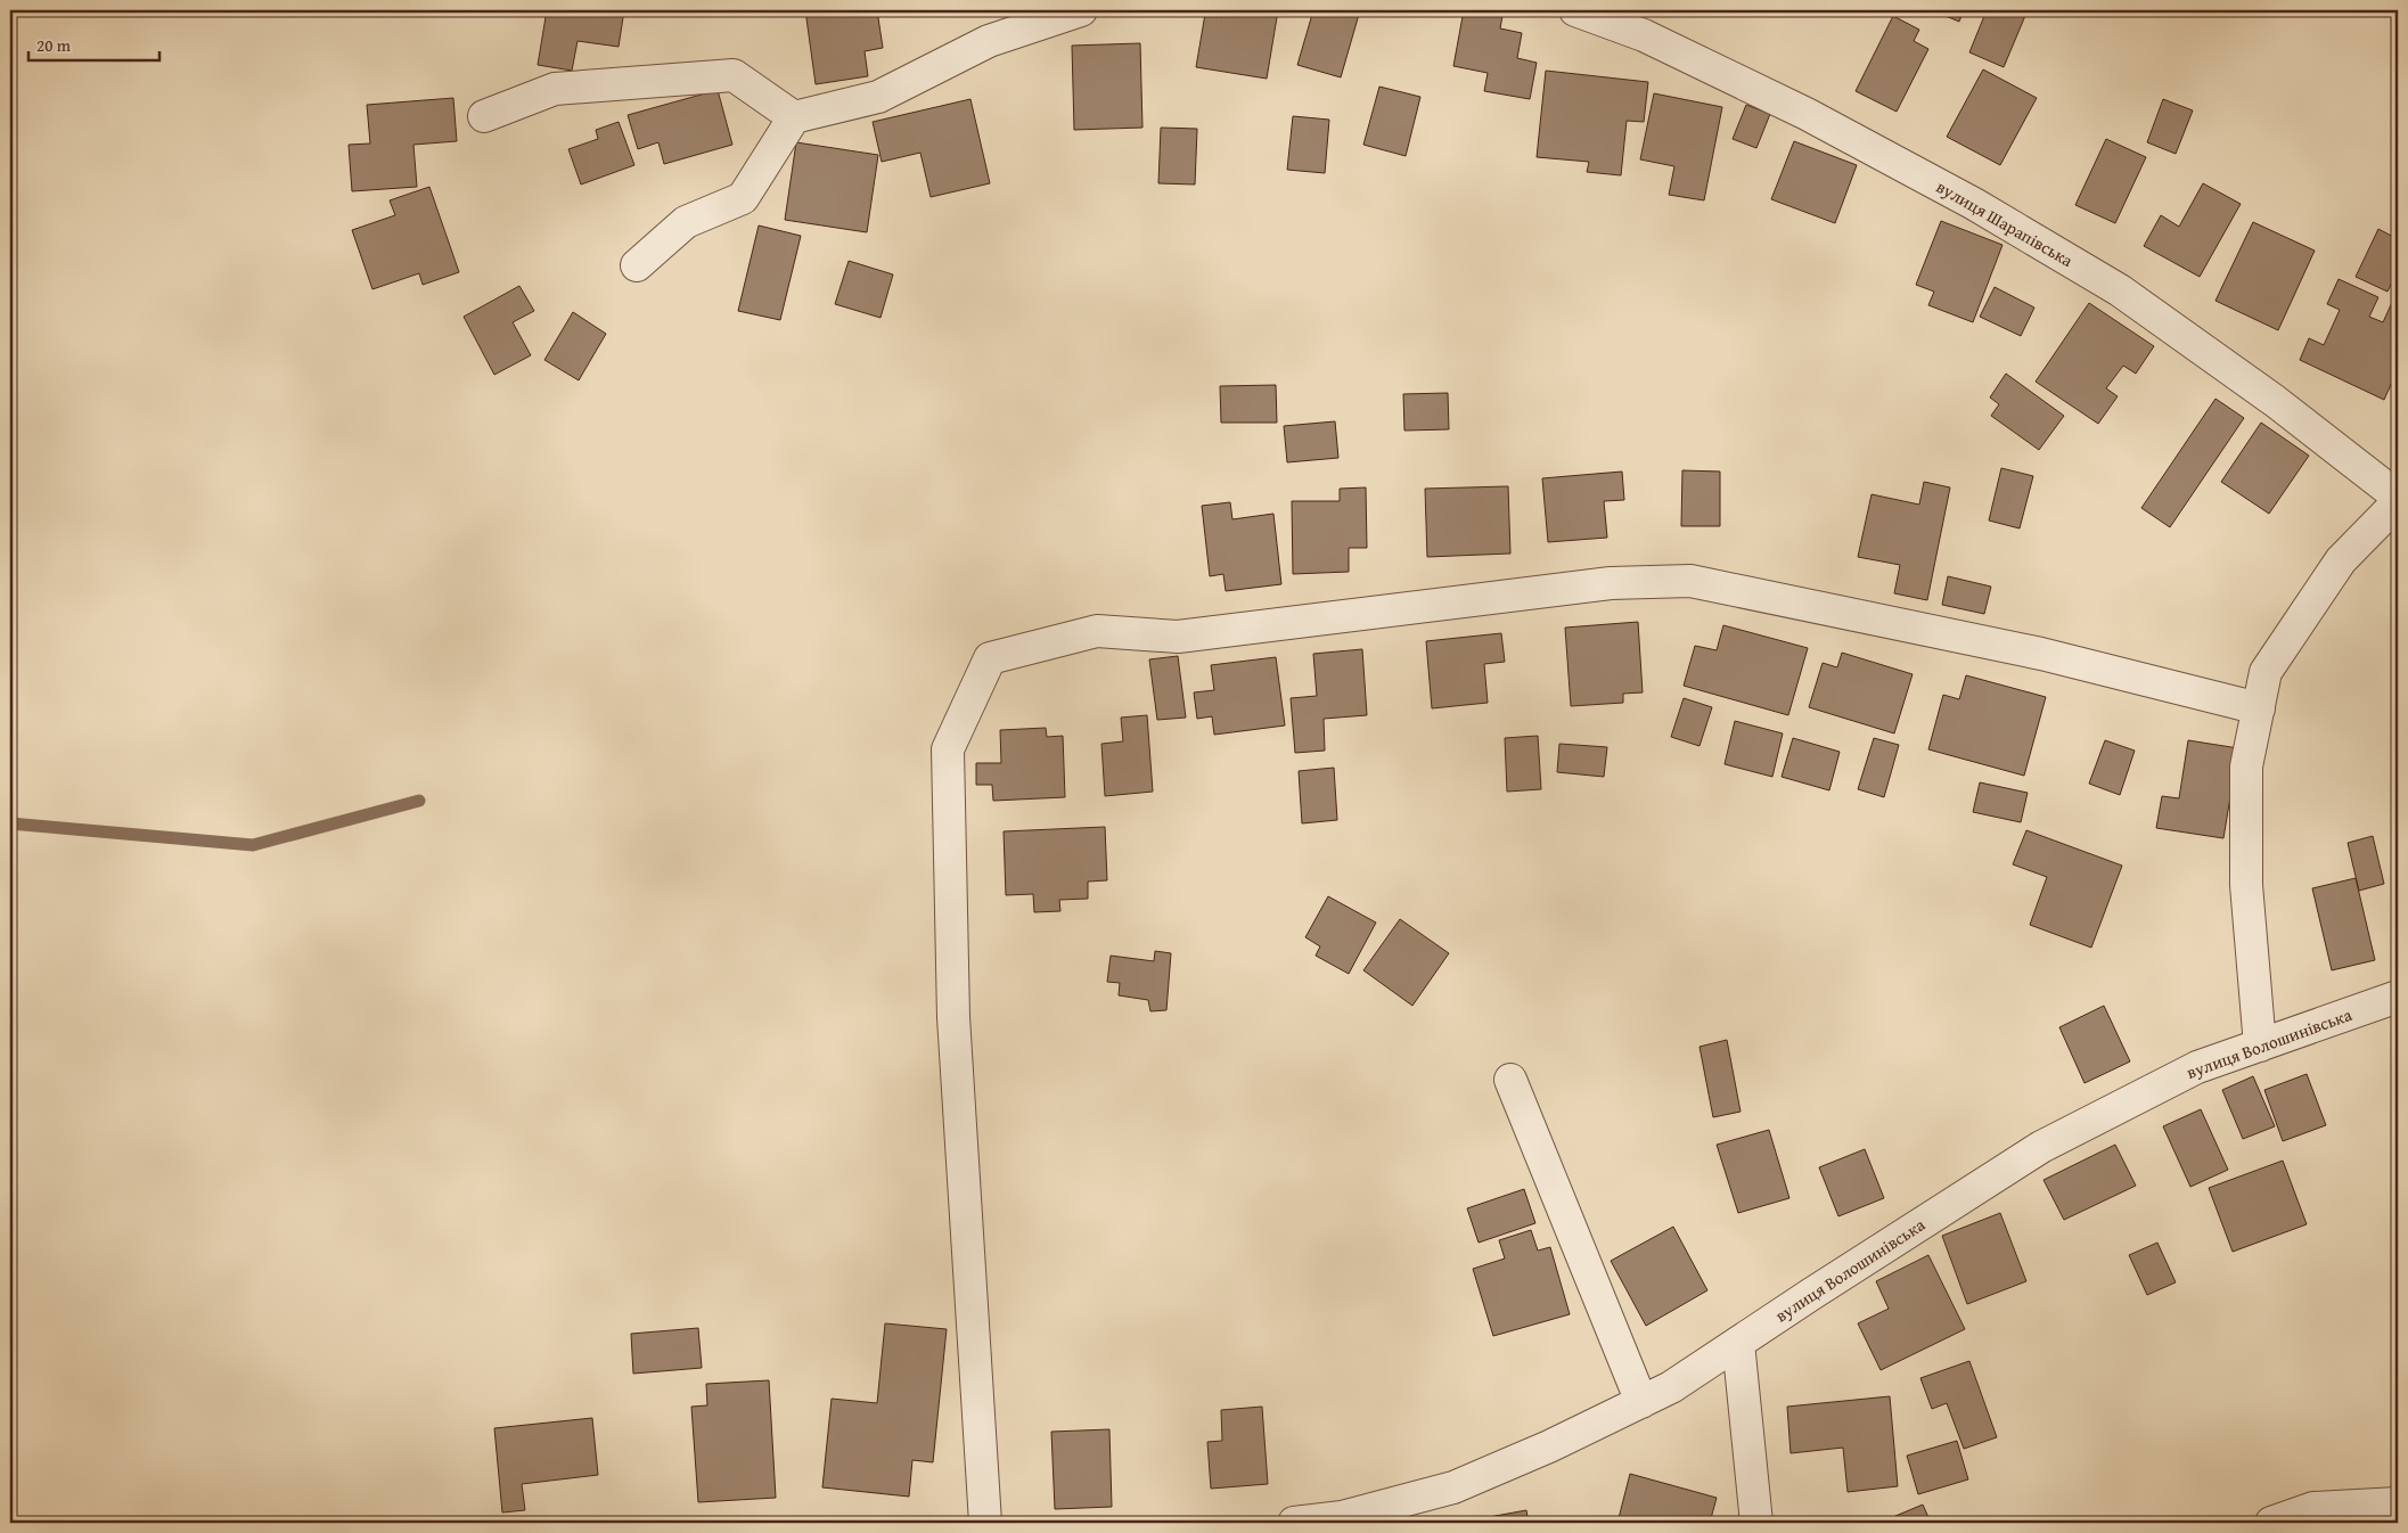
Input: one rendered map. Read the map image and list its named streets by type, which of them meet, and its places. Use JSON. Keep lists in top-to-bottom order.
{
  "streets": {
    "street": ["вулиця Шарапівська", "вулиця Волошинівська"]
  },
  "scale_bar": "20 m"
}
